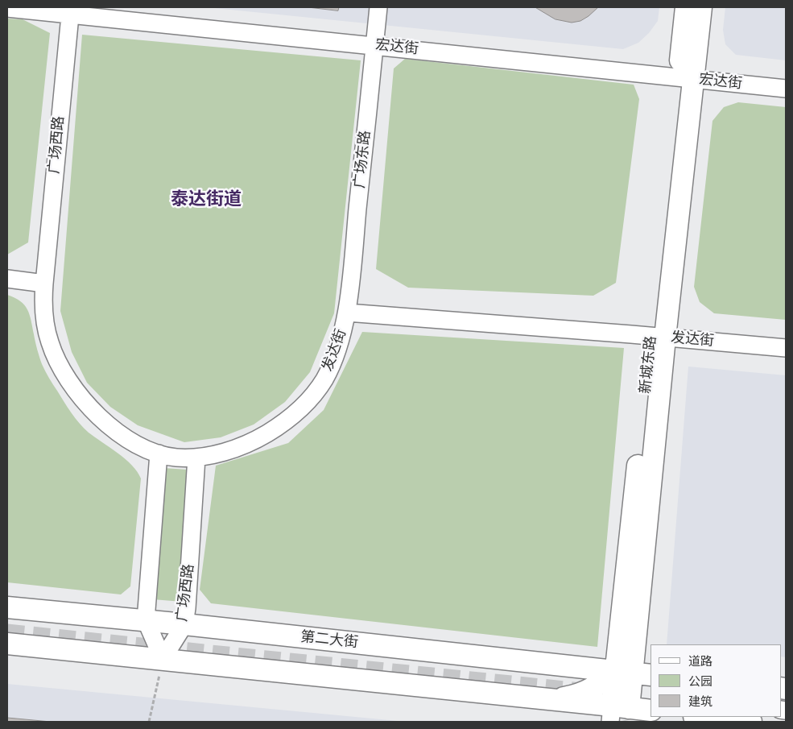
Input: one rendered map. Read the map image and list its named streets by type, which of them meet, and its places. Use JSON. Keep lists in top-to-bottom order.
{
  "streets": {
    "main road": ["新城东路", "第二大街"],
    "street": [
      "宏达街",
      "广场西路",
      "广场东路",
      "发达街"
    ]
  },
  "crossings": [
    ["宏达街", "广场西路"],
    ["宏达街", "广场东路"],
    ["宏达街", "新城东路"],
    ["广场西路", "发达街"],
    ["广场西路", "第二大街"],
    ["广场东路", "发达街"],
    ["发达街", "新城东路"],
    ["新城东路", "第二大街"]
  ],
  "districts": ["泰达街道"],
  "legend": ["道路", "公园", "建筑"]
}
